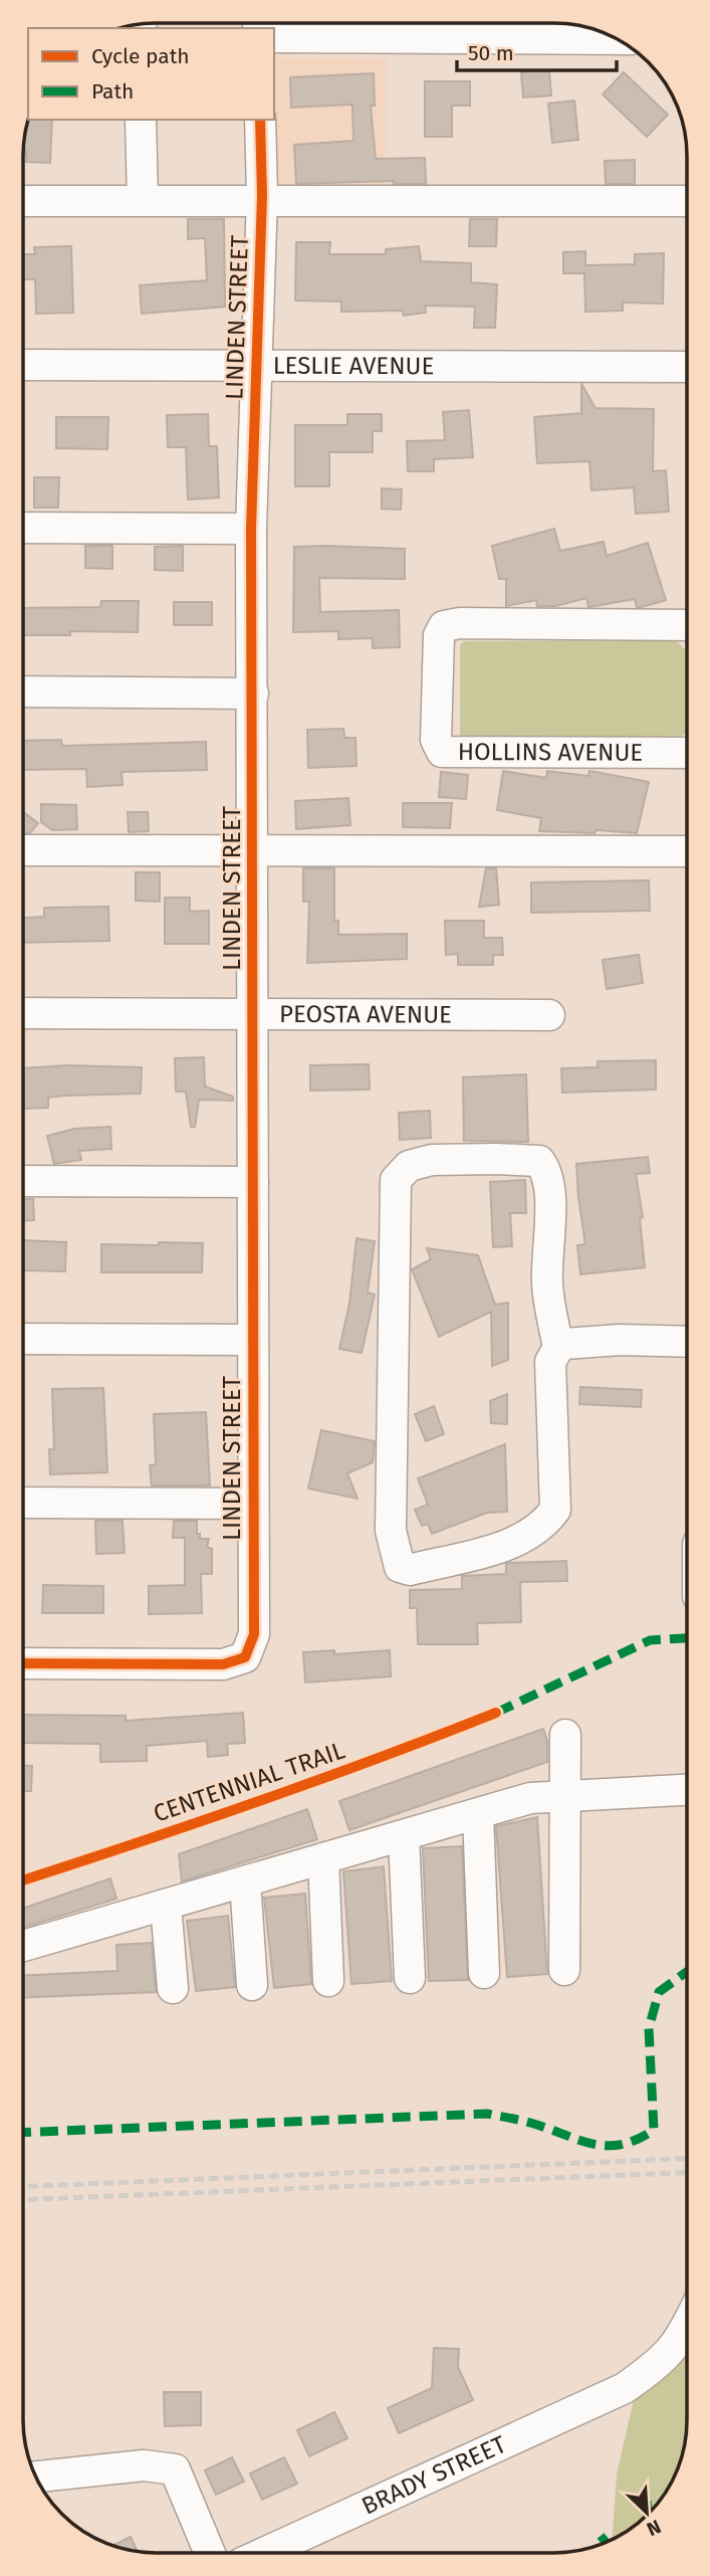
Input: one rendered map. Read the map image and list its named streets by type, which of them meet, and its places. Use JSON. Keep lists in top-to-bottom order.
{
  "streets": {
    "street": [
      "LINDEN STREET",
      "LESLIE AVENUE",
      "HOLLINS AVENUE",
      "PEOSTA AVENUE",
      "BRADY STREET"
    ],
    "cycle path": ["CENTENNIAL TRAIL"]
  },
  "crossings": [
    ["LINDEN STREET", "LESLIE AVENUE"],
    ["LINDEN STREET", "PEOSTA AVENUE"]
  ],
  "legend": ["Cycle path", "Path"],
  "scale_bar": "50 m",
  "north": "bottom right"
}
